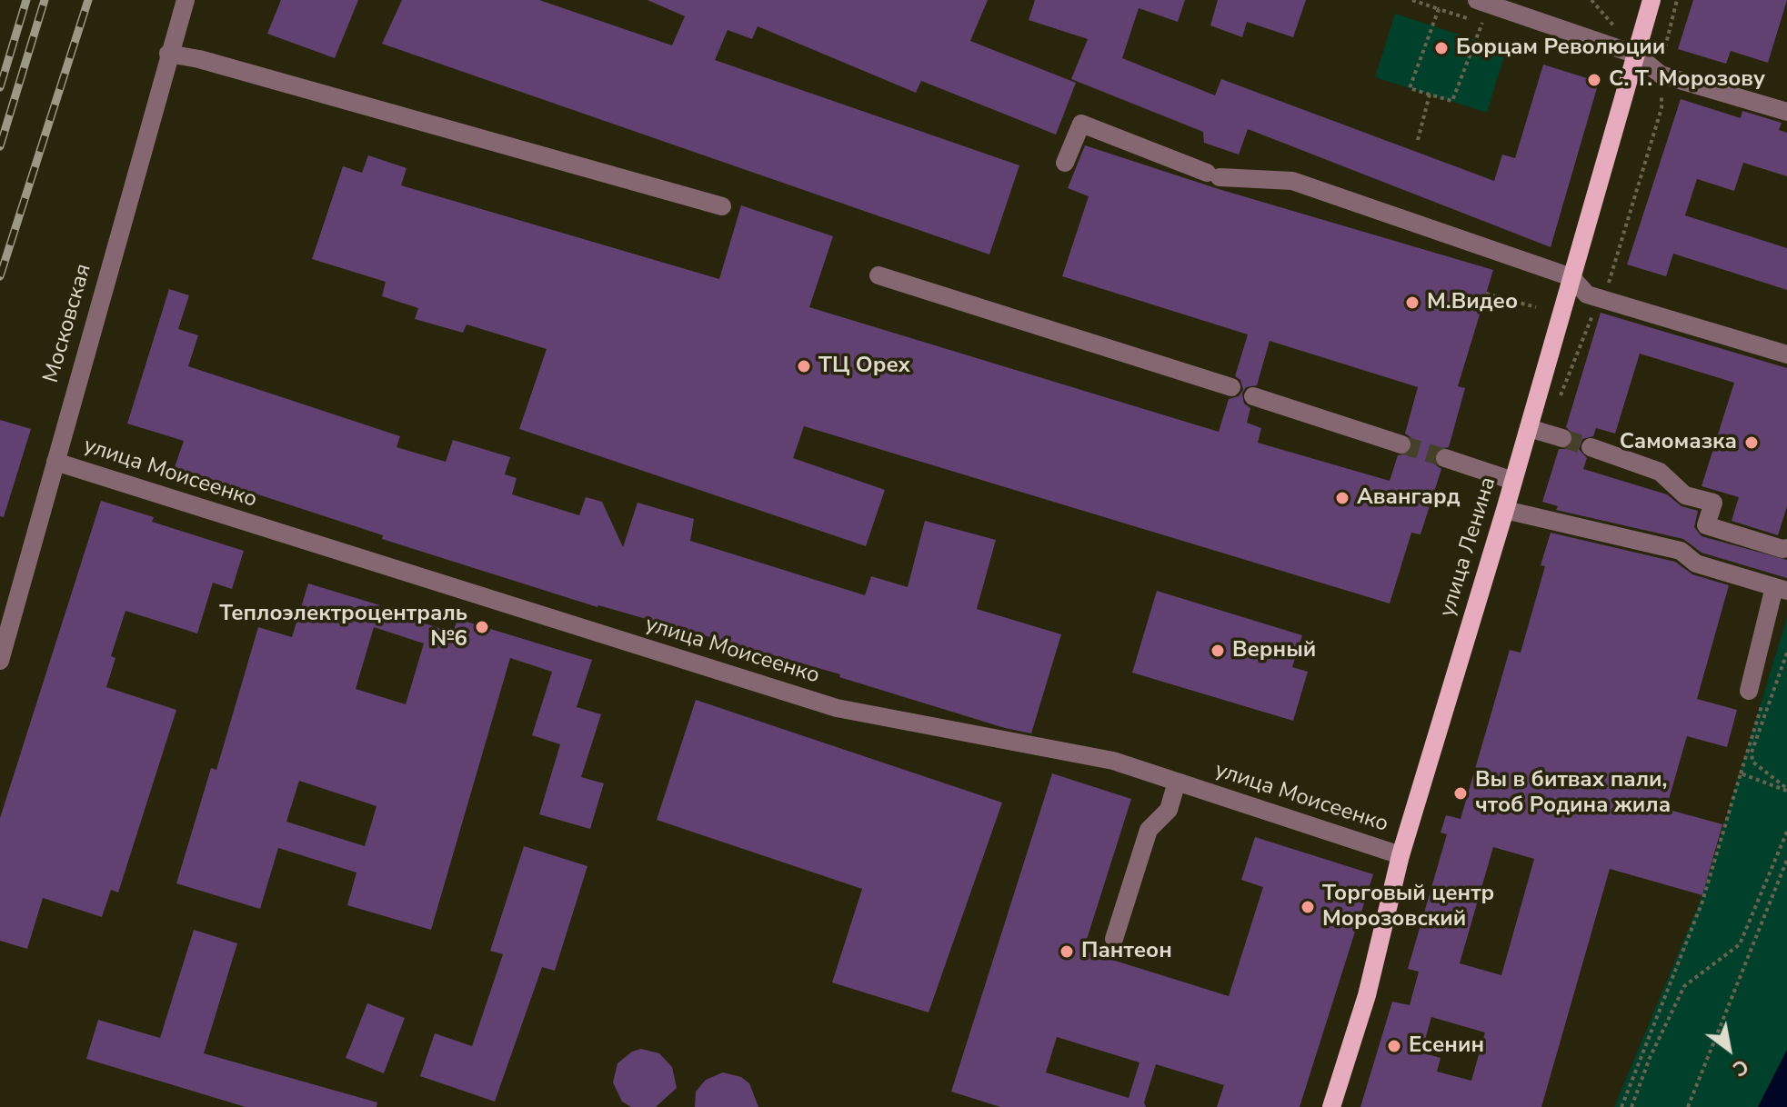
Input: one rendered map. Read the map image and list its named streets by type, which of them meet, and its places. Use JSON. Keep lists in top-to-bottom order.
{
  "streets": {
    "main road": ["улица Ленина"],
    "street": ["Московская", "улица Моисеенко"]
  },
  "crossings": [
    ["Московская", "улица Моисеенко"],
    ["улица Моисеенко", "улица Ленина"]
  ],
  "places": [
    "Борцам Революции",
    "С. Т. Морозову",
    "М.Видео",
    "ТЦ Орех",
    "Самомазка",
    "Авангард",
    "Теплоэлектроцентраль №6",
    "Верный",
    "Вы в битвах пали, чтоб Родина жила",
    "Торговый центр Морозовский",
    "Пантеон",
    "Есенин"
  ],
  "north": "bottom right"
}
